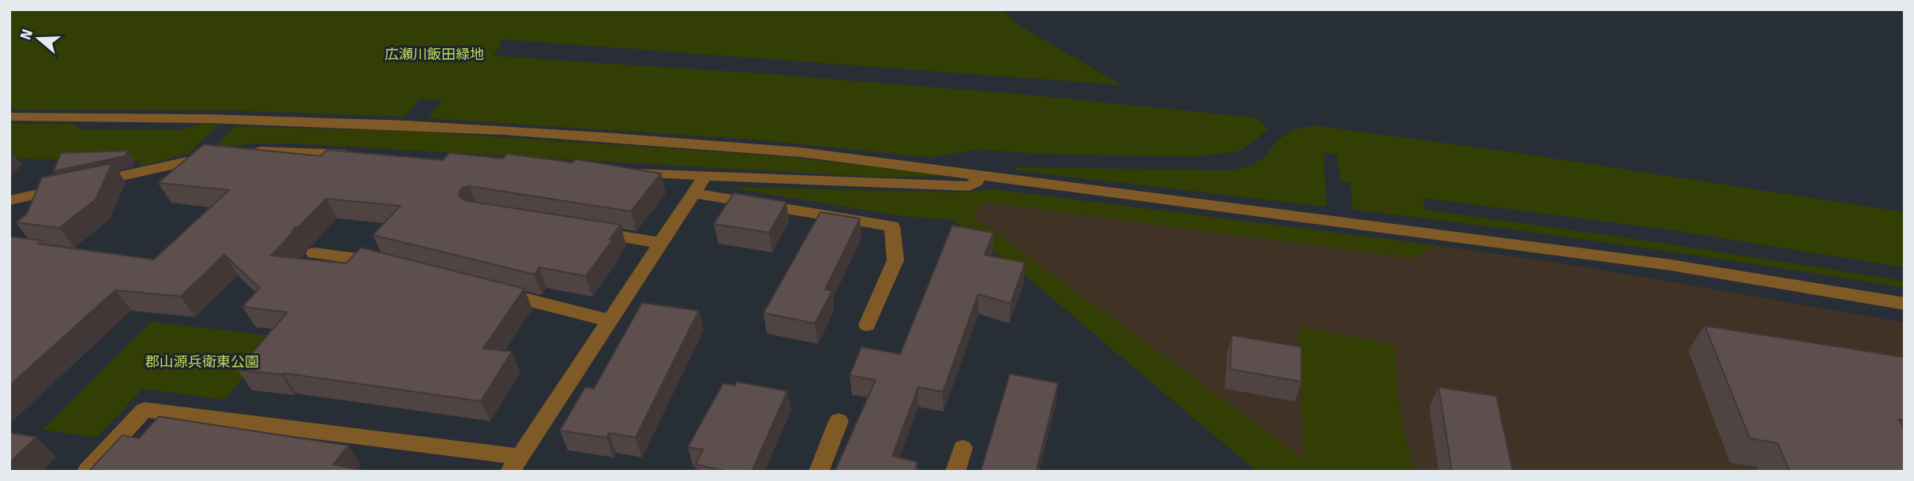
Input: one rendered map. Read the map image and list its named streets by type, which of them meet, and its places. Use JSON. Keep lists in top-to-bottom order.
{
  "parks": ["広瀬川飯田緑地", "郡山源兵衛東公園"],
  "north": "left"
}
